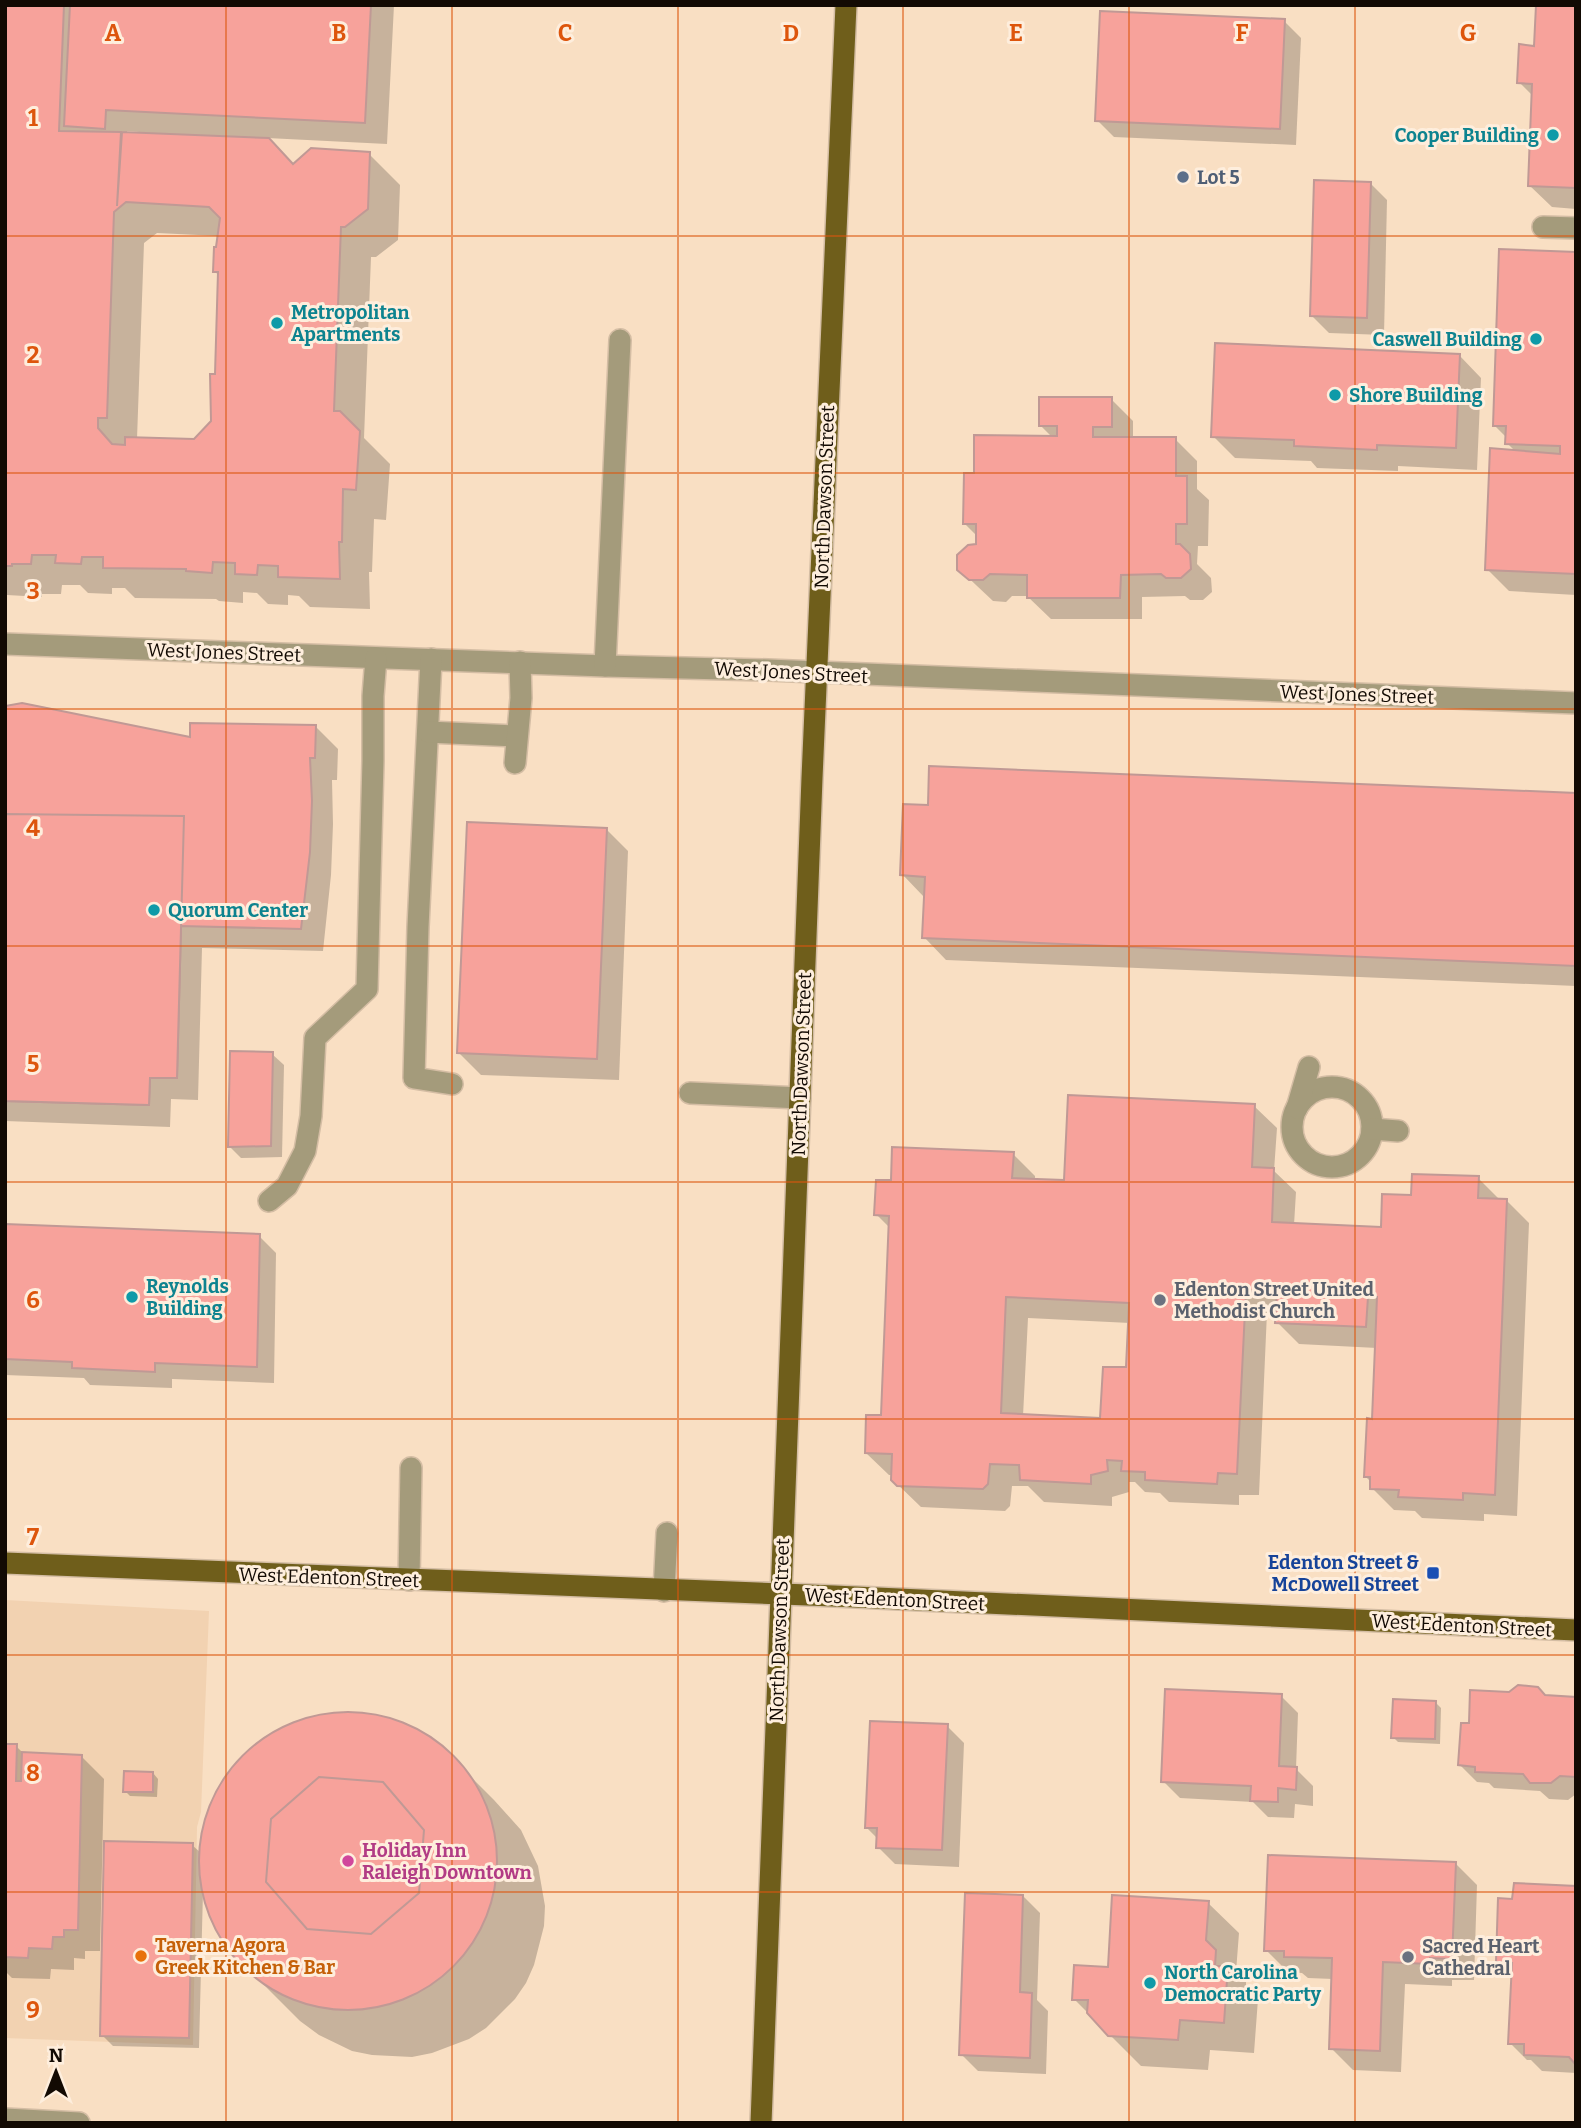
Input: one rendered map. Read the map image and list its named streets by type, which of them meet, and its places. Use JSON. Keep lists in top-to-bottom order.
{
  "streets": {
    "main road": ["North Dawson Street", "West Edenton Street"],
    "street": ["West Jones Street"]
  },
  "crossings": [
    ["North Dawson Street", "West Jones Street"],
    ["North Dawson Street", "West Edenton Street"]
  ],
  "places": {
    "other": [
      "Cooper Building",
      "Lot 5",
      "Metropolitan Apartments",
      "Caswell Building",
      "Shore Building",
      "Quorum Center",
      "Reynolds Building",
      "Edenton Street United Methodist Church",
      "Holiday Inn Raleigh Downtown",
      "Taverna Agora Greek Kitchen & Bar",
      "Sacred Heart Cathedral",
      "North Carolina Democratic Party"
    ],
    "transit": ["Edenton Street & McDowell Street"]
  },
  "north": "top",
  "grid": {
    "columns": [
      "A",
      "B",
      "C",
      "D",
      "E",
      "F",
      "G"
    ],
    "rows": [
      "1",
      "2",
      "3",
      "4",
      "5",
      "6",
      "7",
      "8",
      "9"
    ]
  }
}
